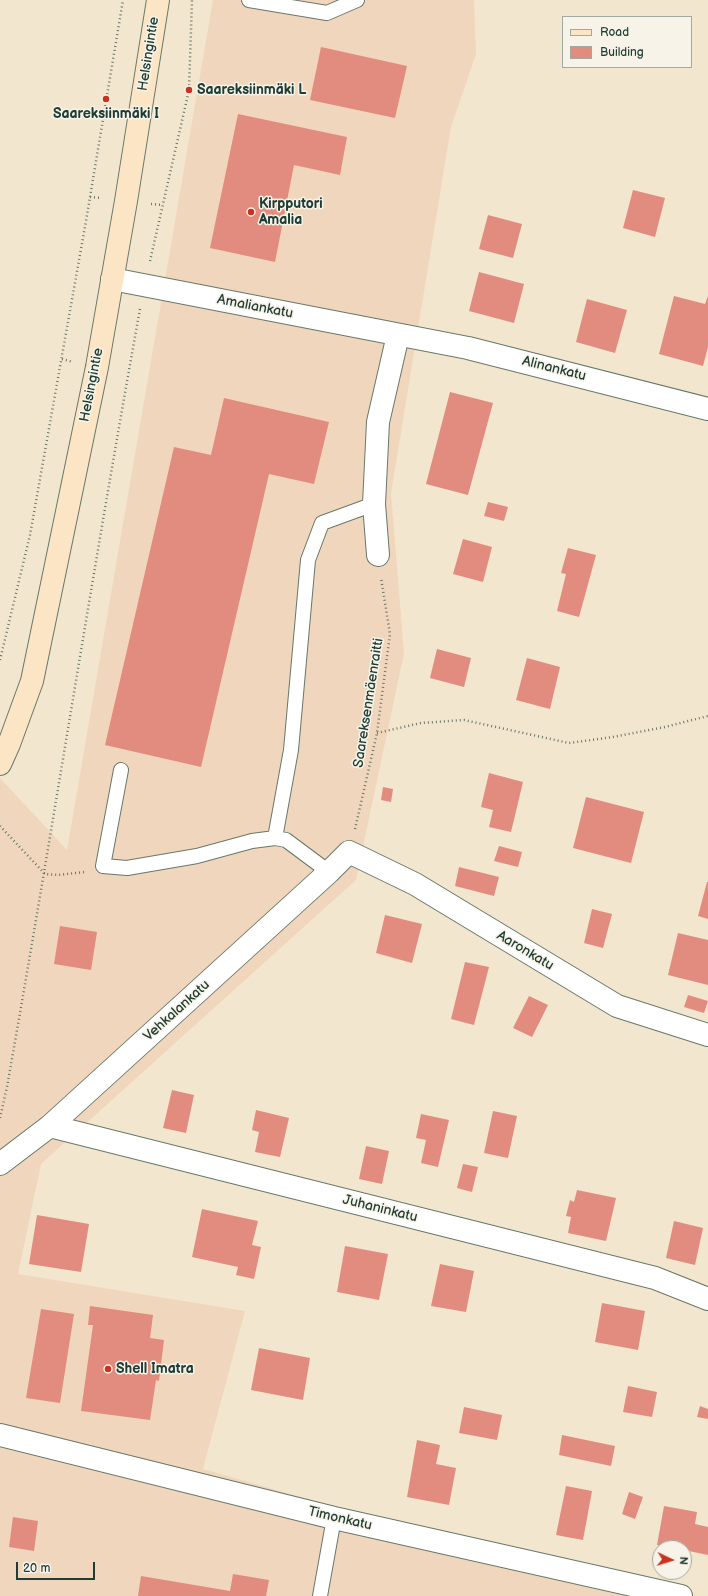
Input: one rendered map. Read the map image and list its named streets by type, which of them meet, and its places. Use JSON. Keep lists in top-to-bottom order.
{
  "streets": {
    "main road": ["Helsingintie"],
    "street": [
      "Amaliankatu",
      "Alinankatu",
      "Aaronkatu",
      "Vehkalankatu",
      "Juhaninkatu",
      "Timonkatu"
    ],
    "path": ["Saareksenmäenraitti"]
  },
  "crossings": [
    ["Helsingintie", "Amaliankatu"],
    ["Amaliankatu", "Alinankatu"],
    ["Saareksenmäenraitti", "Aaronkatu"],
    ["Saareksenmäenraitti", "Vehkalankatu"],
    ["Aaronkatu", "Vehkalankatu"],
    ["Vehkalankatu", "Juhaninkatu"]
  ],
  "places": [
    "Saareksiinmäki L",
    "Saareksiinmäki I",
    "Kirpputori Amalia",
    "Shell Imatra"
  ],
  "legend": ["Road", "Building"],
  "scale_bar": "20 m",
  "north": "right"
}
